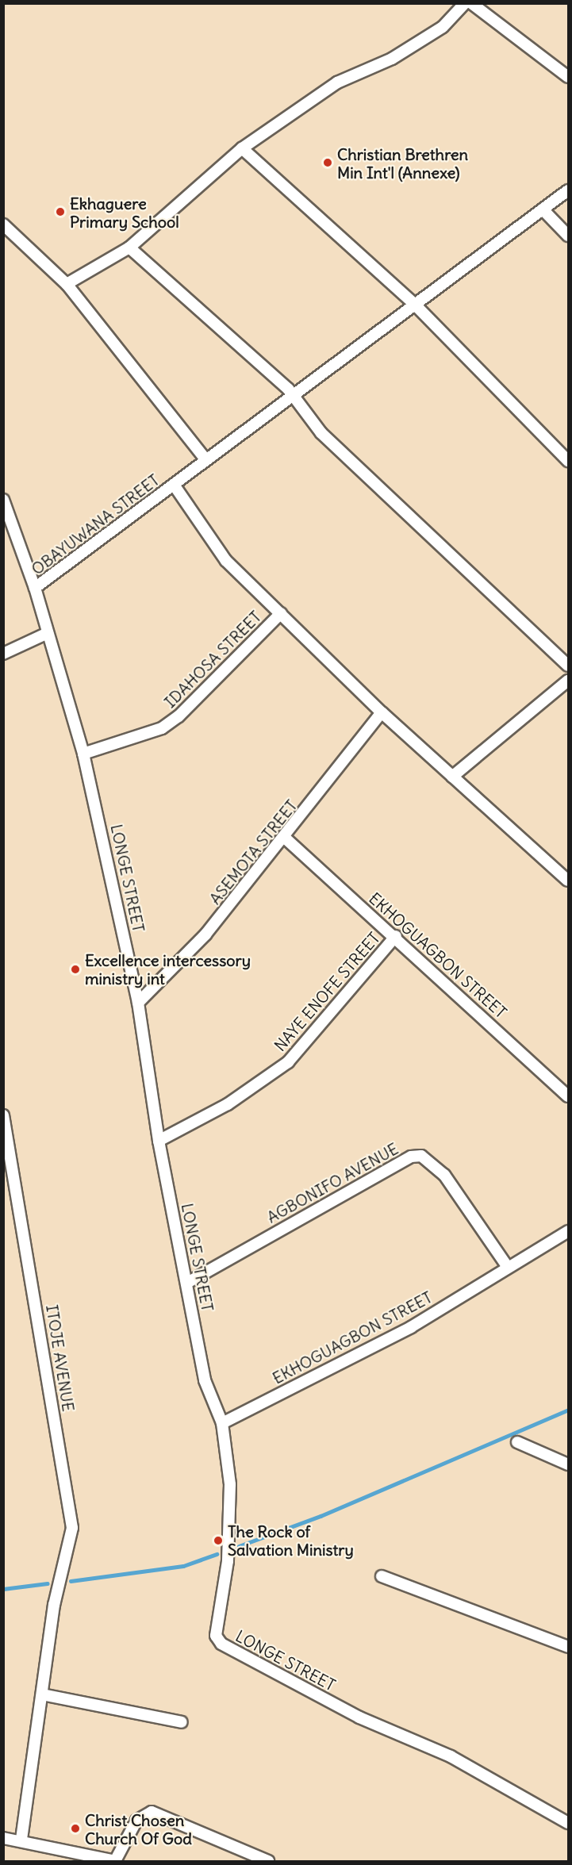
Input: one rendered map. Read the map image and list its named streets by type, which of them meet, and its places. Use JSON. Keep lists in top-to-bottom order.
{
  "streets": {
    "street": [
      "OBAYUWANA STREET",
      "IDAHOSA STREET",
      "ASEMOTA STREET",
      "LONGE STREET",
      "EKHOGUAGBON STREET",
      "NAYE ENOFE STREET",
      "AGBONIFO AVENUE",
      "ITOJE AVENUE"
    ]
  },
  "crossings": [
    ["OBAYUWANA STREET", "LONGE STREET"],
    ["IDAHOSA STREET", "LONGE STREET"],
    ["ASEMOTA STREET", "LONGE STREET"],
    ["ASEMOTA STREET", "EKHOGUAGBON STREET"],
    ["LONGE STREET", "EKHOGUAGBON STREET"],
    ["LONGE STREET", "NAYE ENOFE STREET"],
    ["LONGE STREET", "AGBONIFO AVENUE"],
    ["EKHOGUAGBON STREET", "NAYE ENOFE STREET"],
    ["EKHOGUAGBON STREET", "AGBONIFO AVENUE"]
  ],
  "places": [
    "Christian Brethren Min Int'l (Annexe)",
    "Ekhaguere Primary School",
    "Excellence intercessory ministry int",
    "The Rock of Salvation Ministry",
    "Christ Chosen Church Of God"
  ]
}
